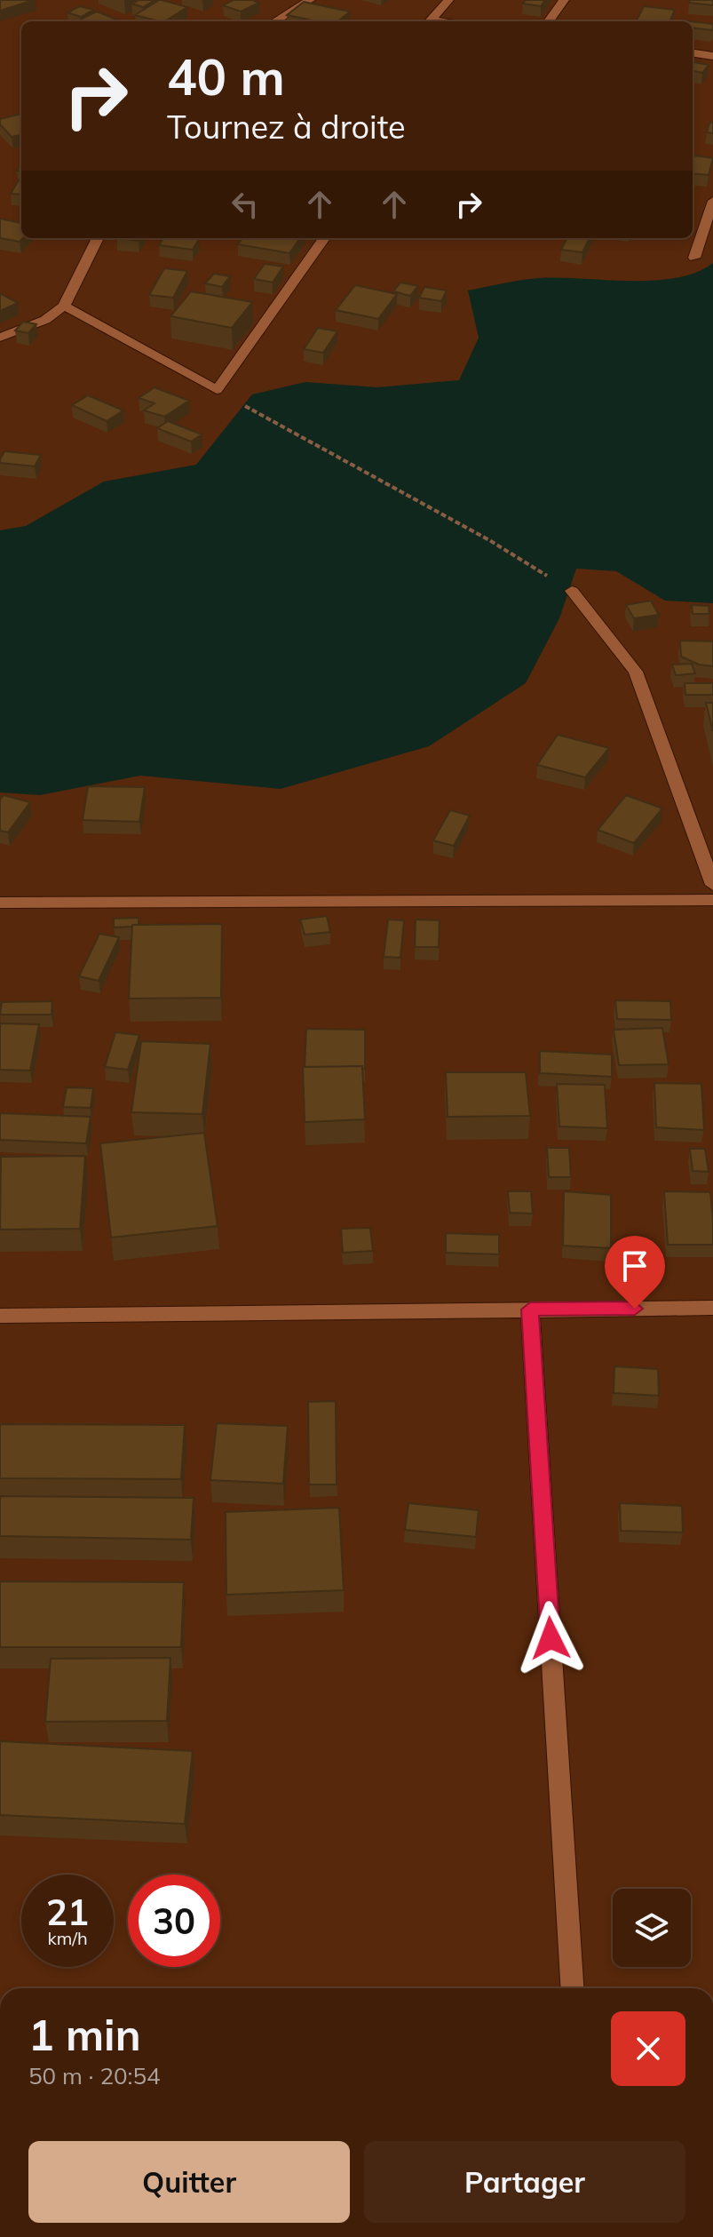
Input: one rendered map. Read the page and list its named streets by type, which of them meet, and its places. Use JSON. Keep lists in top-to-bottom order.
{
  "page": {
    "turn": ["40 m", "Tournez à droite"],
    "speed": "21 km/h",
    "limit": "30",
    "heading": ["1 min", "50 m · 20:54"],
    "buttons": ["Quitter", "Partager"]
  }
}
